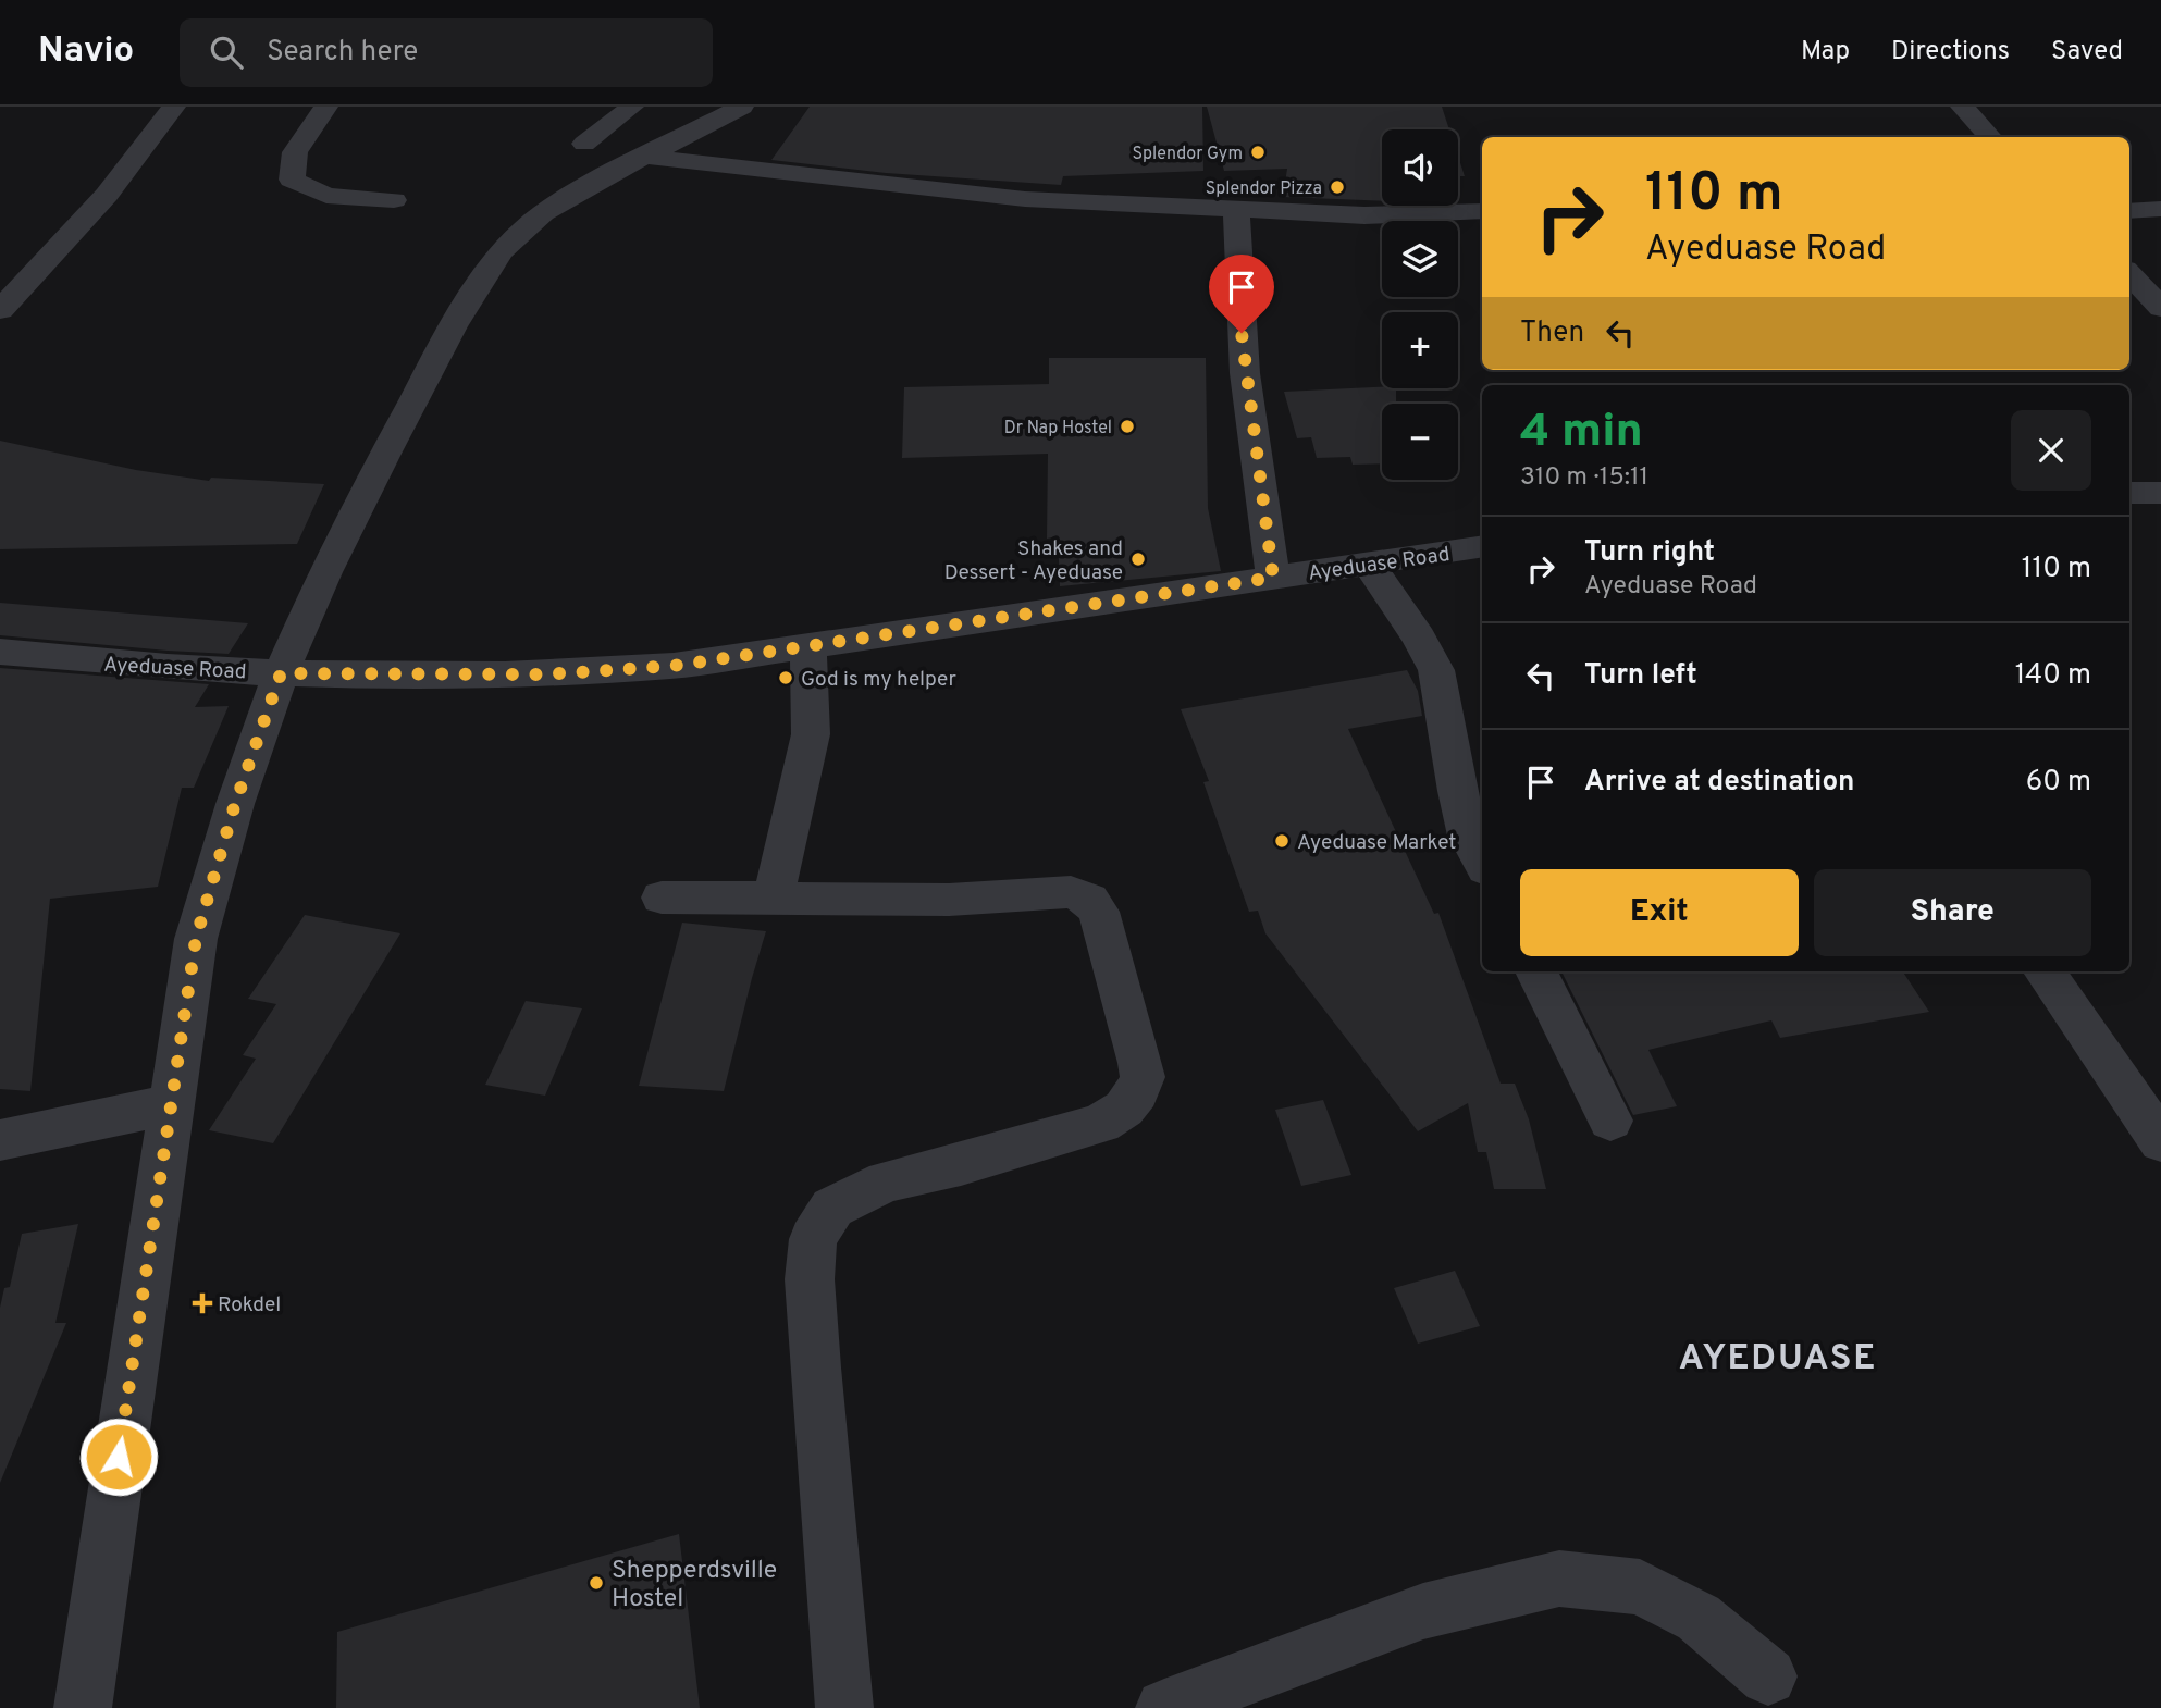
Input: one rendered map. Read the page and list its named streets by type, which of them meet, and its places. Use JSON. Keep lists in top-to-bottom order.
{
  "streets": {
    "street": ["Ayeduase Road"]
  },
  "districts": ["AYEDUASE"],
  "places": {
    "other": [
      "Splendor Gym",
      "Splendor Pizza",
      "Dr Nap Hostel",
      "Shakes and Dessert - Ayeduase",
      "God is my helper",
      "Ayeduase Market",
      "Shepperdsville Hostel"
    ],
    "health": ["Rokdel"]
  },
  "page": {
    "header": "Navio",
    "search": "Search here",
    "nav": ["Map", "Directions", "Saved"],
    "map_buttons": ["+", "−"],
    "turn": ["110 m", "Ayeduase Road"],
    "then": "Then",
    "heading": ["4 min", "310 m · 15:11"],
    "list": [
      {
        "name": "Turn right",
        "note": "Ayeduase Road",
        "value": "110 m"
      },
      {
        "name": "Turn left",
        "value": "140 m"
      },
      {
        "name": "Arrive at destination",
        "value": "60 m"
      }
    ],
    "buttons": ["Exit", "Share"]
  }
}
